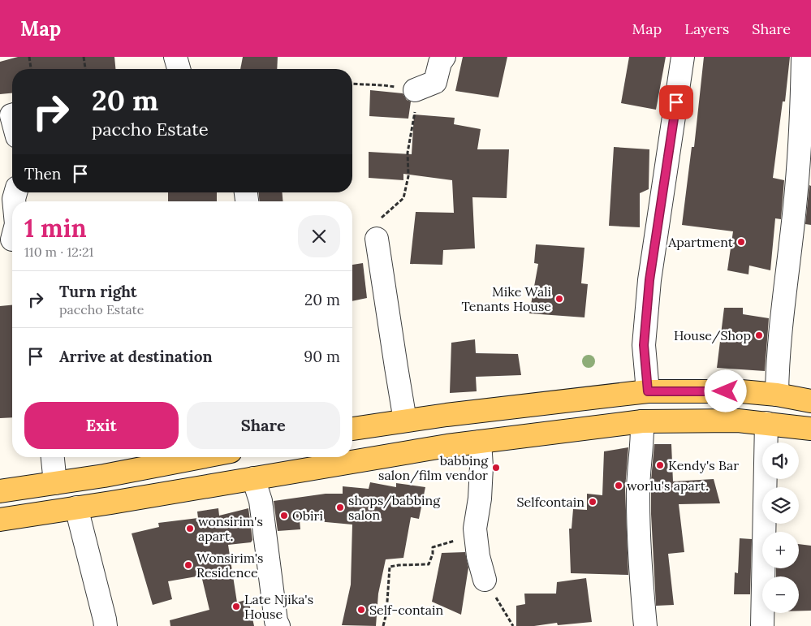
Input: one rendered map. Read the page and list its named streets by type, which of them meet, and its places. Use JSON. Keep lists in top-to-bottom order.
{
  "places": [
    "Apartment",
    "Mike Wali Tenants House",
    "House/Shop",
    "Kendy's Bar",
    "babbing salon/film vendor",
    "worlu's apart.",
    "Selfcontain",
    "shops/babbing salon",
    "Obiri",
    "wonsirim's apart.",
    "Wonsirim's Residence",
    "Late Njika's House",
    "Self-contain"
  ],
  "page": {
    "header": "Map",
    "nav": ["Map", "Layers", "Share"],
    "turn": ["20 m", "paccho Estate"],
    "then": "Then",
    "heading": ["1 min", "110 m · 12:21"],
    "list": [
      {
        "name": "Turn right",
        "note": "paccho Estate",
        "value": "20 m"
      },
      {
        "name": "Arrive at destination",
        "value": "90 m"
      }
    ],
    "buttons": ["Exit", "Share"],
    "map_buttons": ["+", "−"]
  }
}
